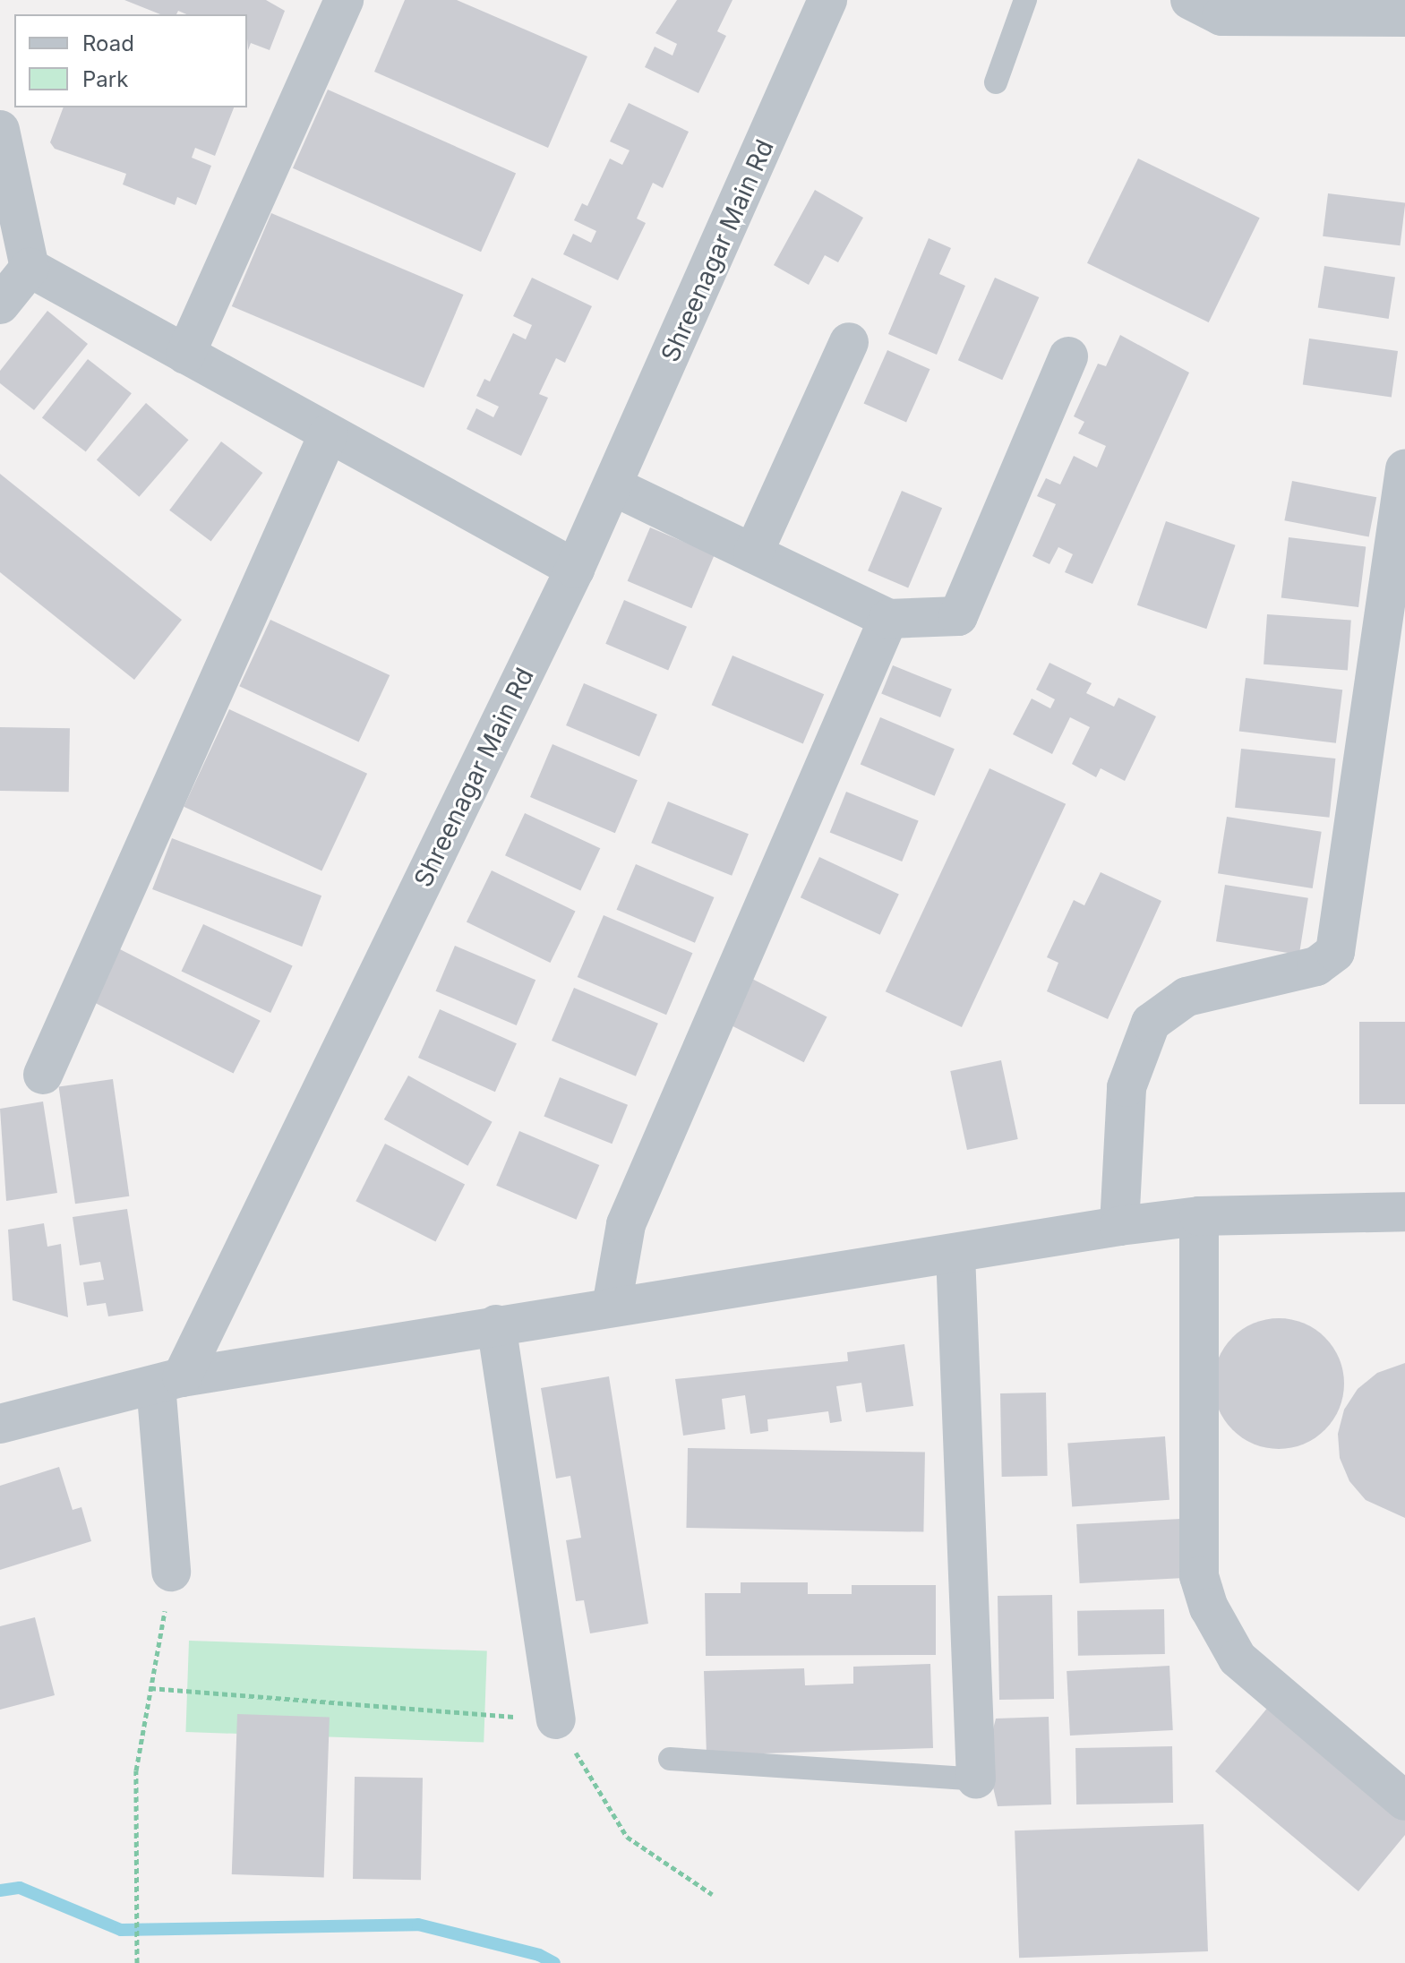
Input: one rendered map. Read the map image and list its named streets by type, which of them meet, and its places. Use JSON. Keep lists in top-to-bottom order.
{
  "streets": {
    "street": ["Shreenagar Main Rd"]
  },
  "legend": ["Road", "Park"]
}
